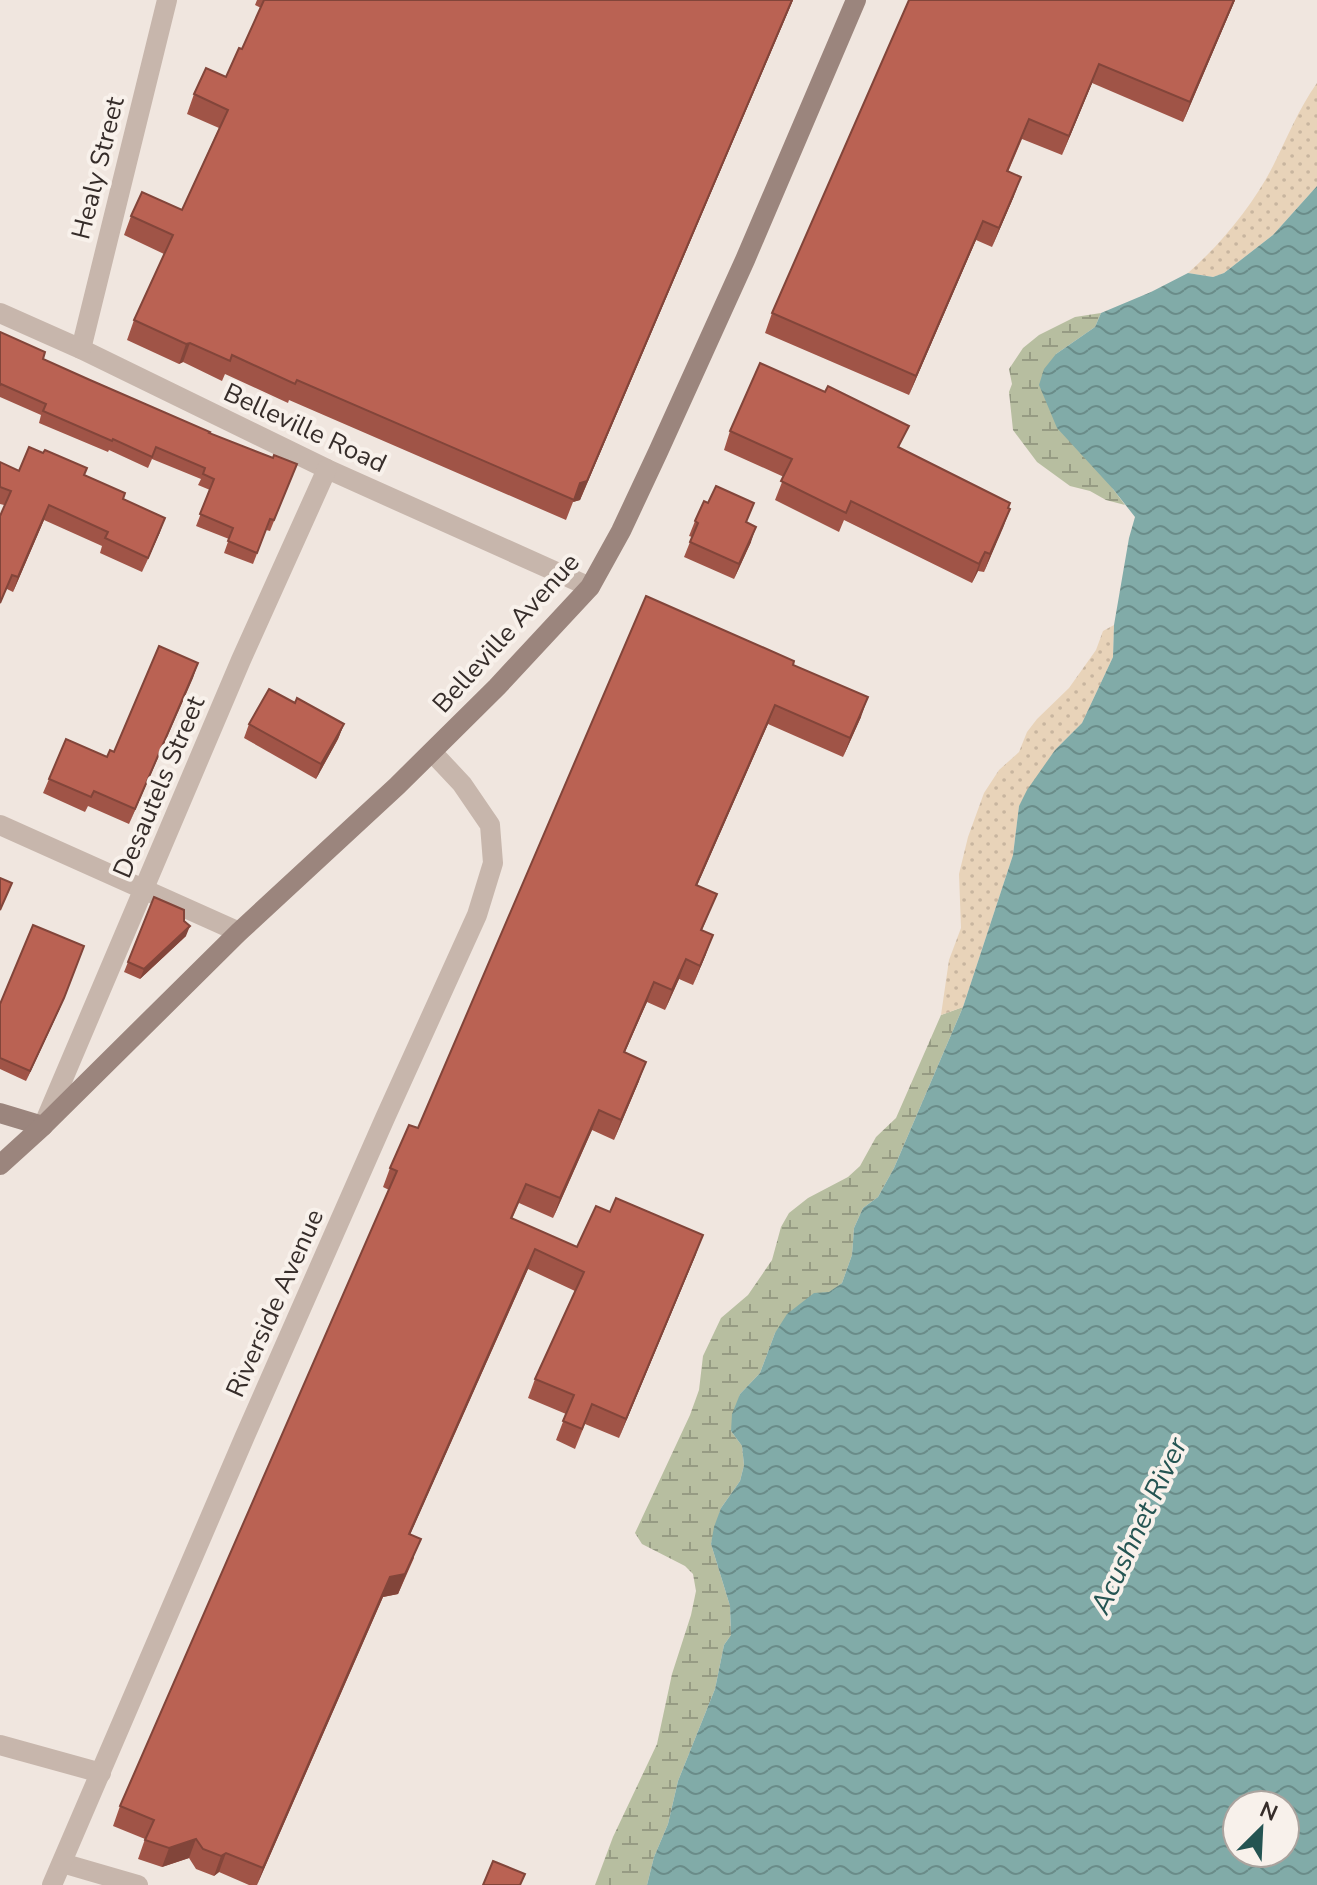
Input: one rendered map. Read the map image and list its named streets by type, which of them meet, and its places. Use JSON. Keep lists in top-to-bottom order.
{
  "streets": {
    "main road": ["Belleville Avenue"],
    "street": [
      "Healy Street",
      "Belleville Road",
      "Desautels Street",
      "Riverside Avenue"
    ]
  },
  "crossings": [
    ["Healy Street", "Belleville Road"],
    ["Belleville Road", "Belleville Avenue"],
    ["Belleville Road", "Desautels Street"],
    ["Belleville Avenue", "Desautels Street"],
    ["Belleville Avenue", "Riverside Avenue"]
  ],
  "water": ["Acushnet River"],
  "north": "top right"
}
